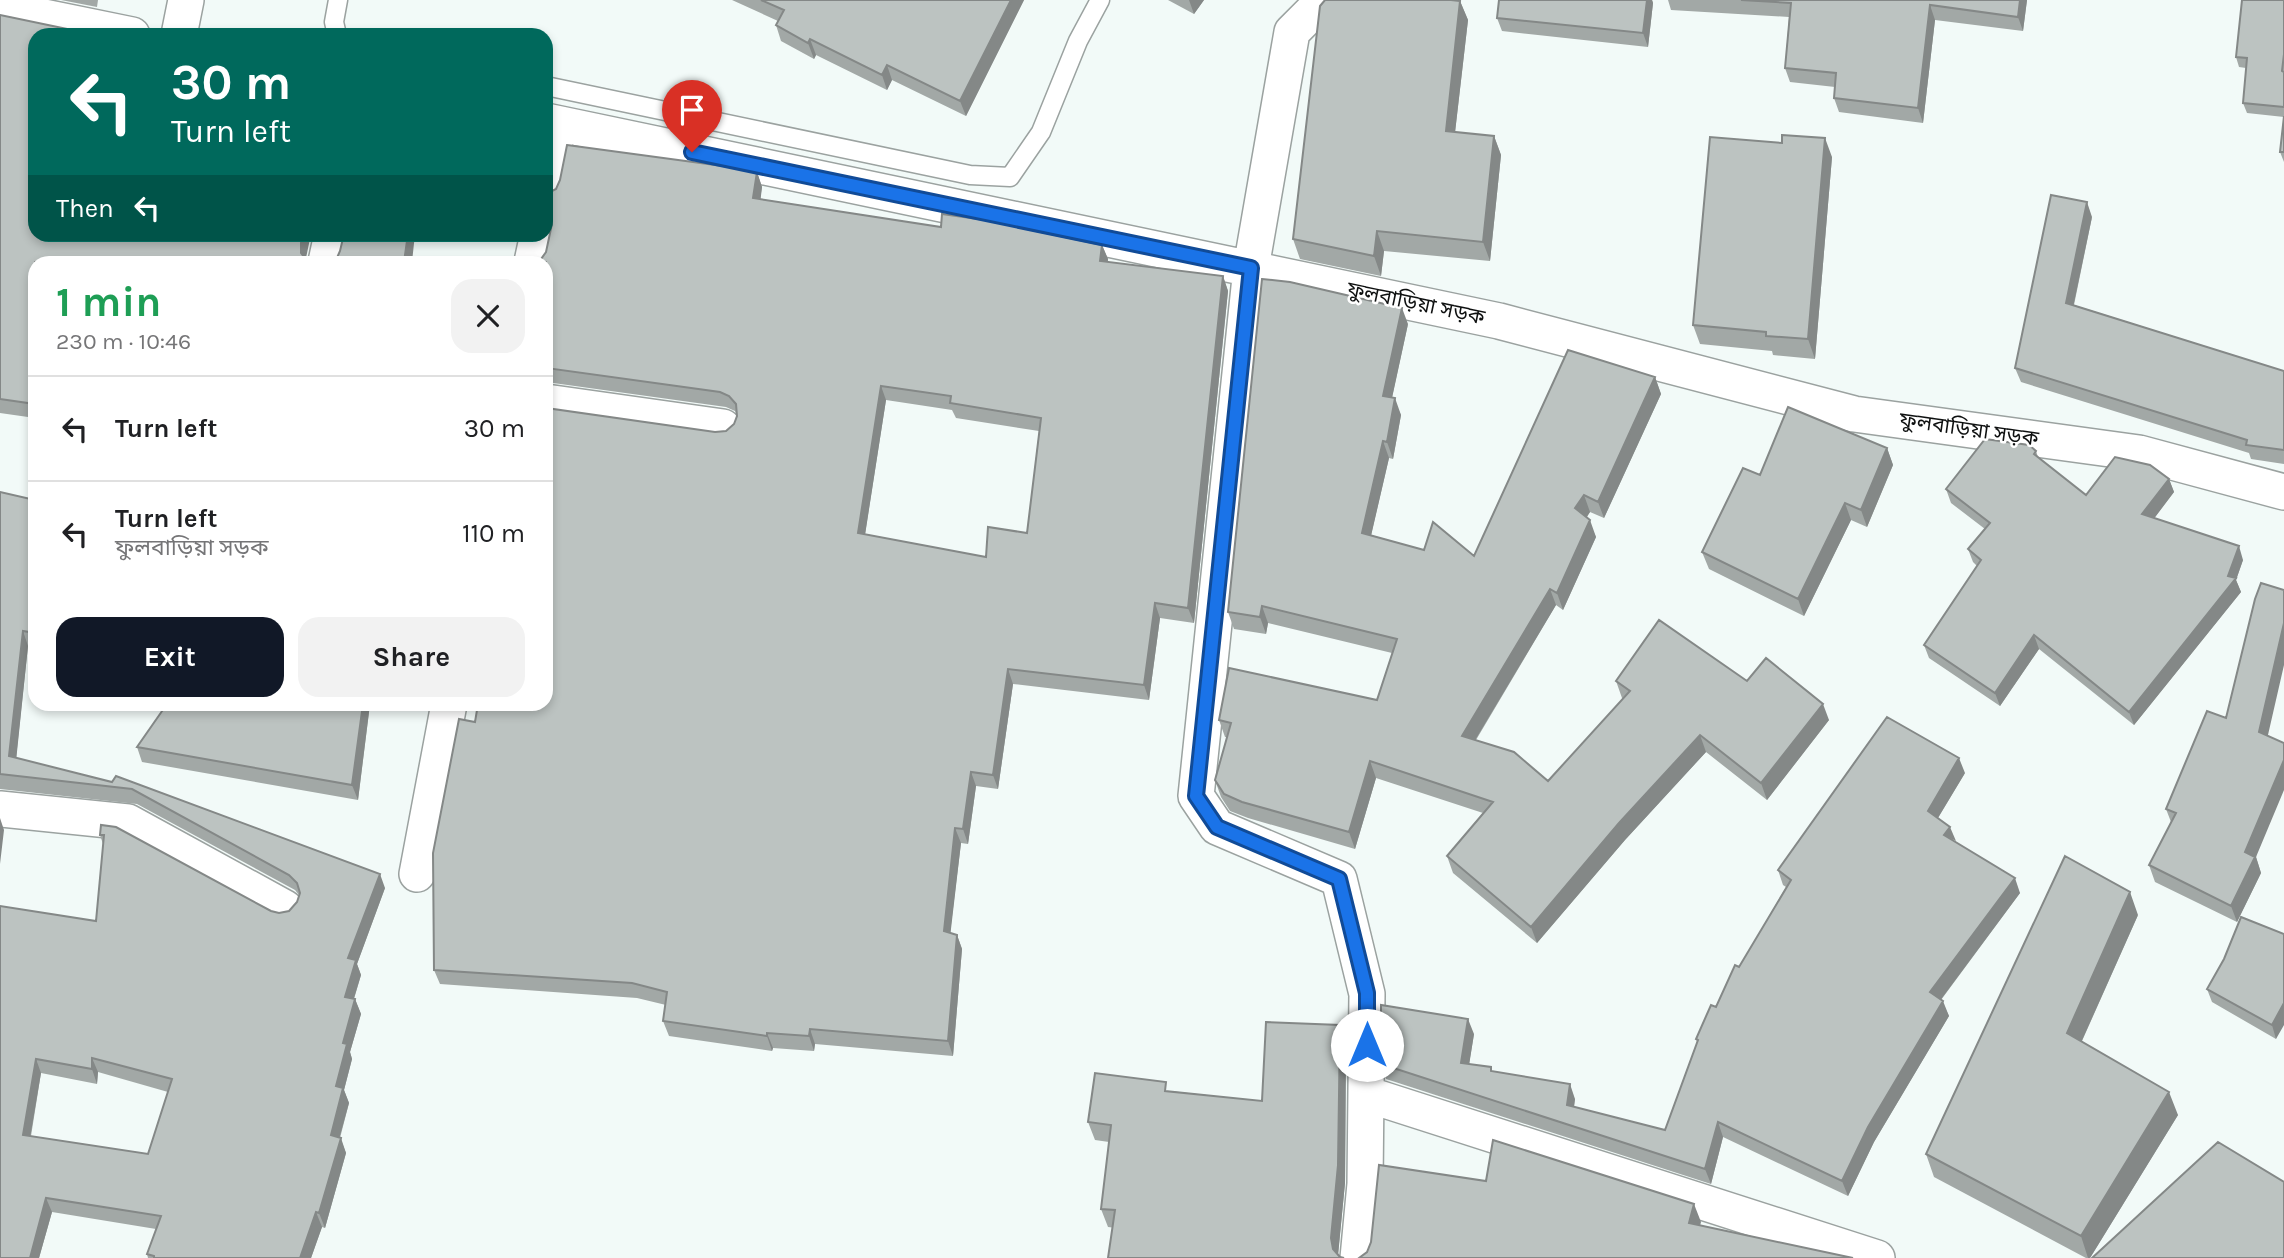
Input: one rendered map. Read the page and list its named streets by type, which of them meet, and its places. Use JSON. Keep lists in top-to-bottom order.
{
  "streets": {
    "street": ["ফুলবাড়িয়া সড়ক"]
  },
  "page": {
    "turn": ["30 m", "Turn left"],
    "then": "Then",
    "heading": ["1 min", "230 m · 10:46"],
    "list": [
      {
        "name": "Turn left",
        "value": "30 m"
      },
      {
        "name": "Turn left",
        "note": "ফুলবাড়িয়া সড়ক",
        "value": "110 m"
      }
    ],
    "buttons": ["Exit", "Share"]
  }
}
